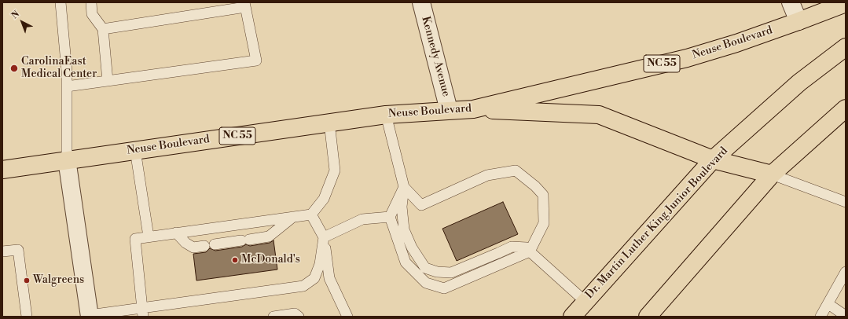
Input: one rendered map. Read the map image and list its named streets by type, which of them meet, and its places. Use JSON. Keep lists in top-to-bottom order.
{
  "streets": {
    "main road": ["Neuse Boulevard", "NC 55", "Dr. Martin Luther King Junior Boulevard"],
    "street": ["Kennedy Avenue"]
  },
  "crossings": [
    ["Neuse Boulevard", "Kennedy Avenue"],
    ["Neuse Boulevard", "NC 55"],
    ["NC 55", "Dr. Martin Luther King Junior Boulevard"]
  ],
  "places": ["CarolinaEast Medical Center", "McDonald's", "Walgreens"],
  "north": "top left"
}
